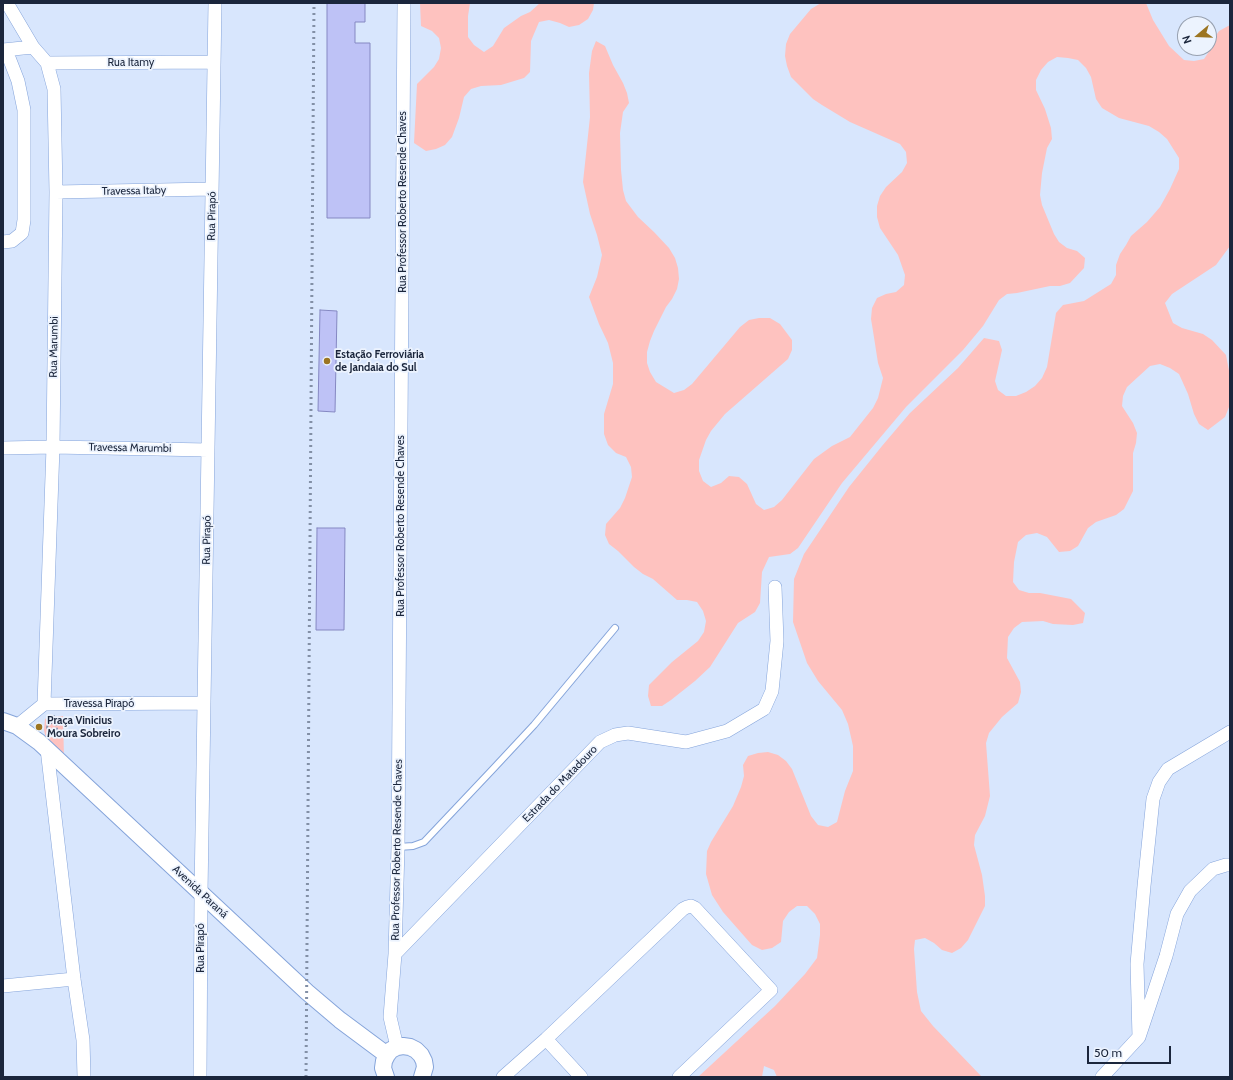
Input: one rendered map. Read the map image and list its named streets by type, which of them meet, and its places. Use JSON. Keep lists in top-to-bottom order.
{
  "streets": {
    "street": [
      "Rua Itamy",
      "Travessa Itaby",
      "Rua Professor Roberto Resende Chaves",
      "Rua Pirapó",
      "Rua Marumbi",
      "Travessa Marumbi",
      "Travessa Pirapó",
      "Estrada do Matadouro",
      "Avenida Paraná"
    ]
  },
  "crossings": [
    ["Rua Itamy", "Rua Pirapó"],
    ["Rua Itamy", "Rua Marumbi"],
    ["Travessa Itaby", "Rua Pirapó"],
    ["Travessa Itaby", "Rua Marumbi"],
    ["Rua Professor Roberto Resende Chaves", "Estrada do Matadouro"],
    ["Rua Professor Roberto Resende Chaves", "Avenida Paraná"],
    ["Rua Pirapó", "Travessa Marumbi"],
    ["Rua Pirapó", "Travessa Pirapó"],
    ["Rua Pirapó", "Avenida Paraná"],
    ["Rua Marumbi", "Travessa Marumbi"],
    ["Rua Marumbi", "Travessa Pirapó"]
  ],
  "places": ["Estação Ferroviária de Jandaia do Sul", "Praça Vinicius Moura Sobreiro"],
  "scale_bar": "50 m",
  "north": "left"
}
